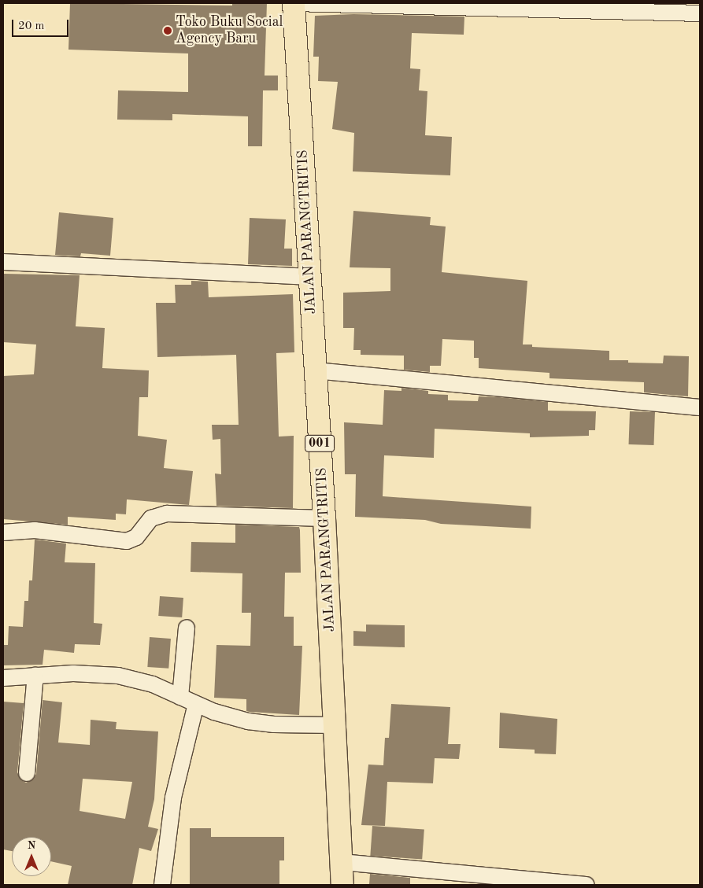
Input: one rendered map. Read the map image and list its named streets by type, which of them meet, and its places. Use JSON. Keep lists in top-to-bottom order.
{
  "streets": {
    "main road": ["JALAN PARANGTRITIS", "001"]
  },
  "places": ["Toko Buku Social Agency Baru"],
  "scale_bar": "20 m",
  "north": "top"
}
